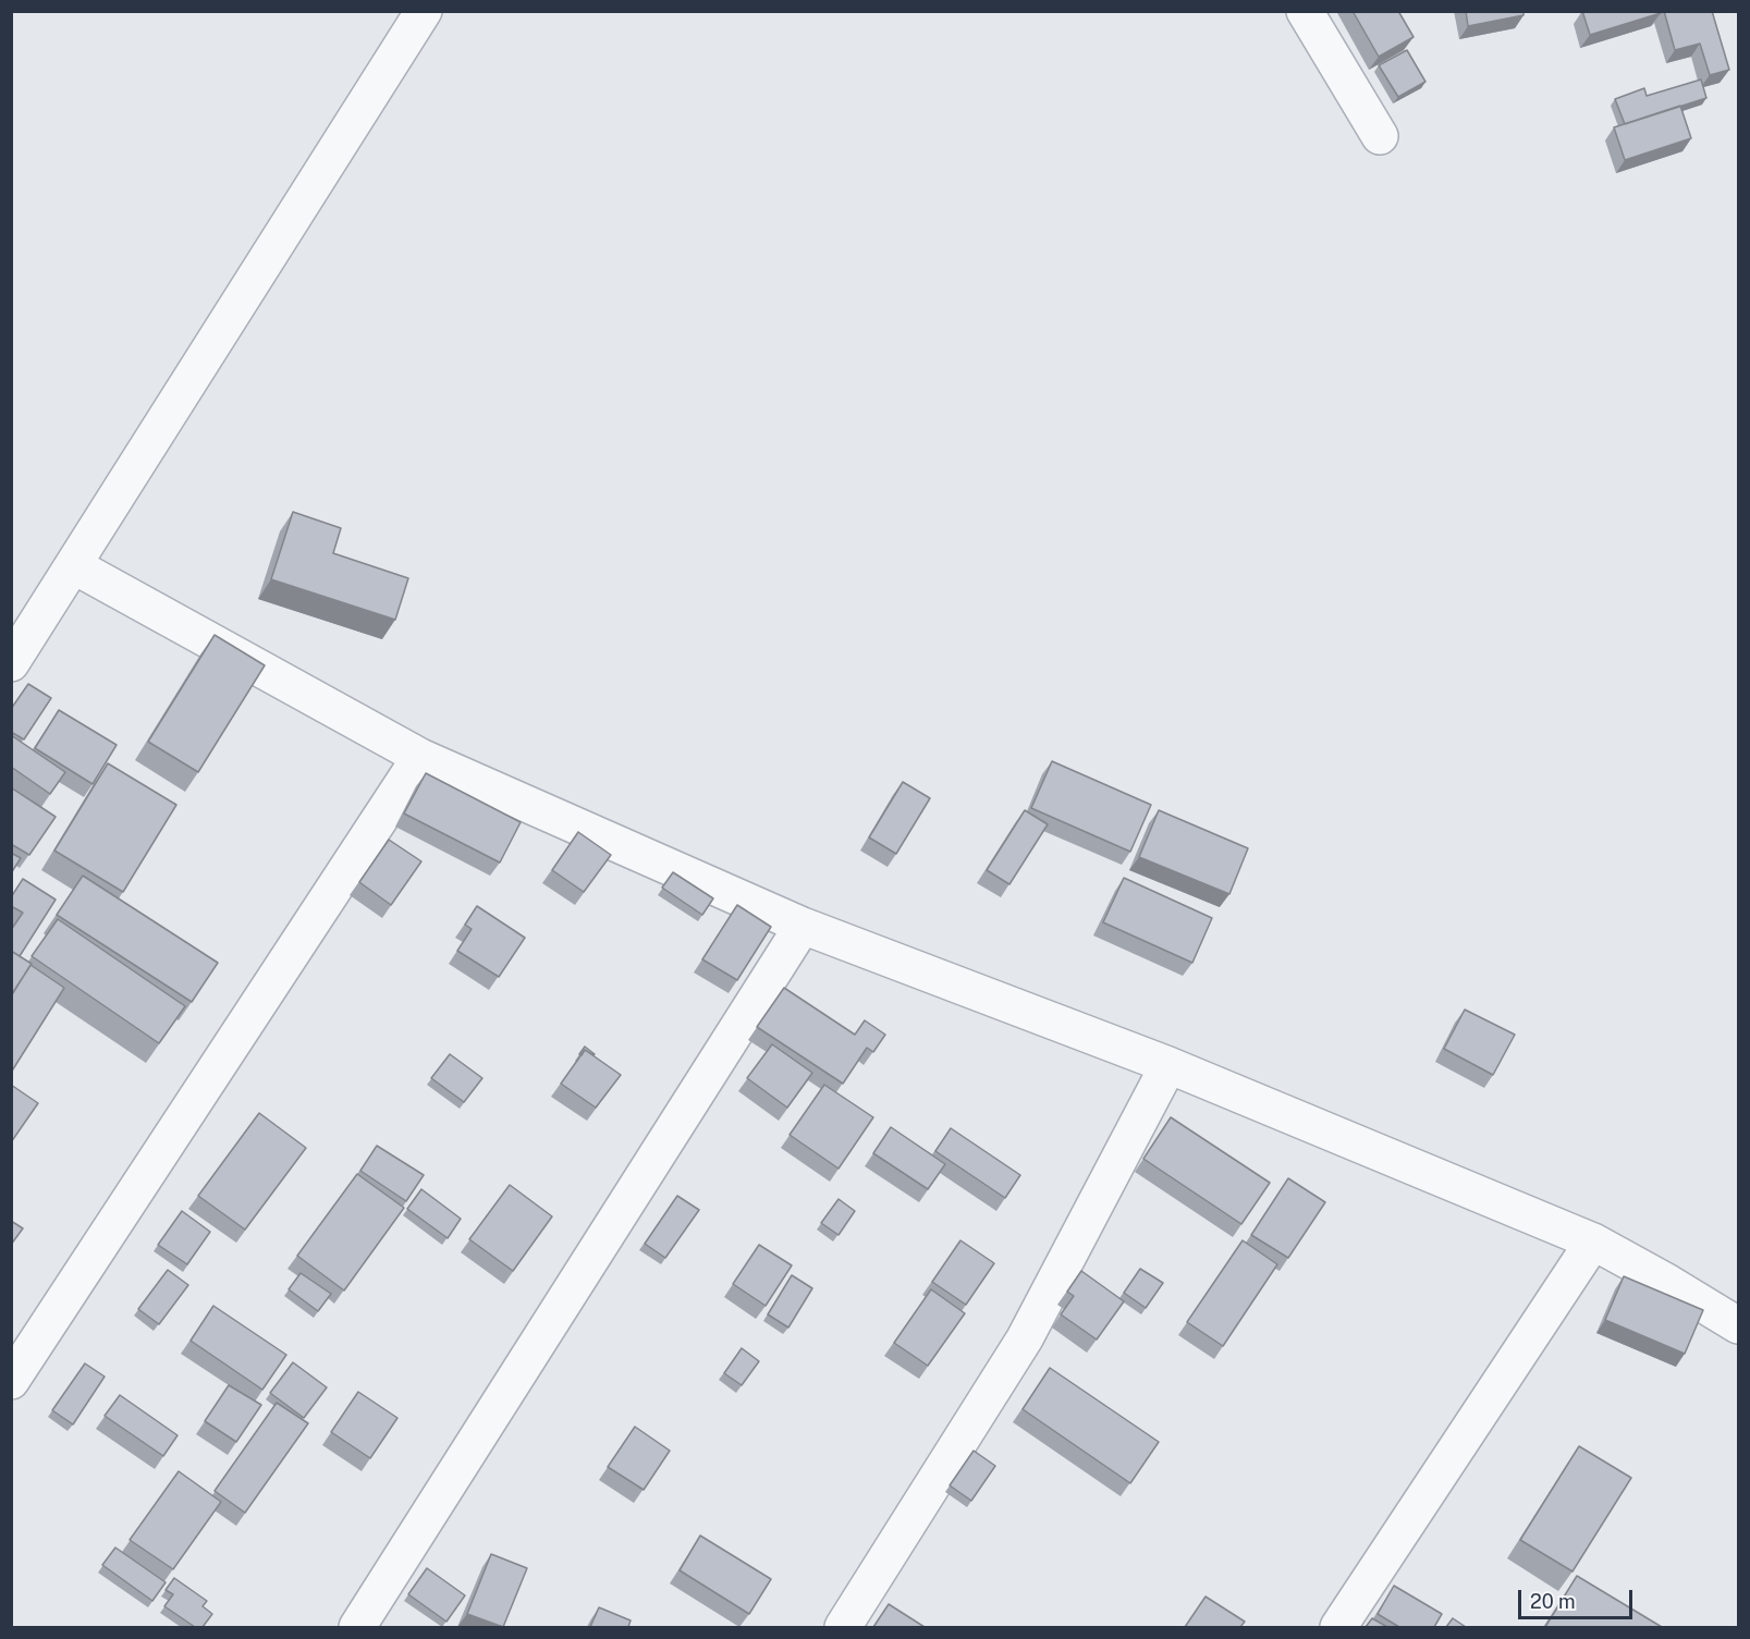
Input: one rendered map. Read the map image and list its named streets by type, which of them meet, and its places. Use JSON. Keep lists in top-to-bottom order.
{
  "scale_bar": "20 m"
}
